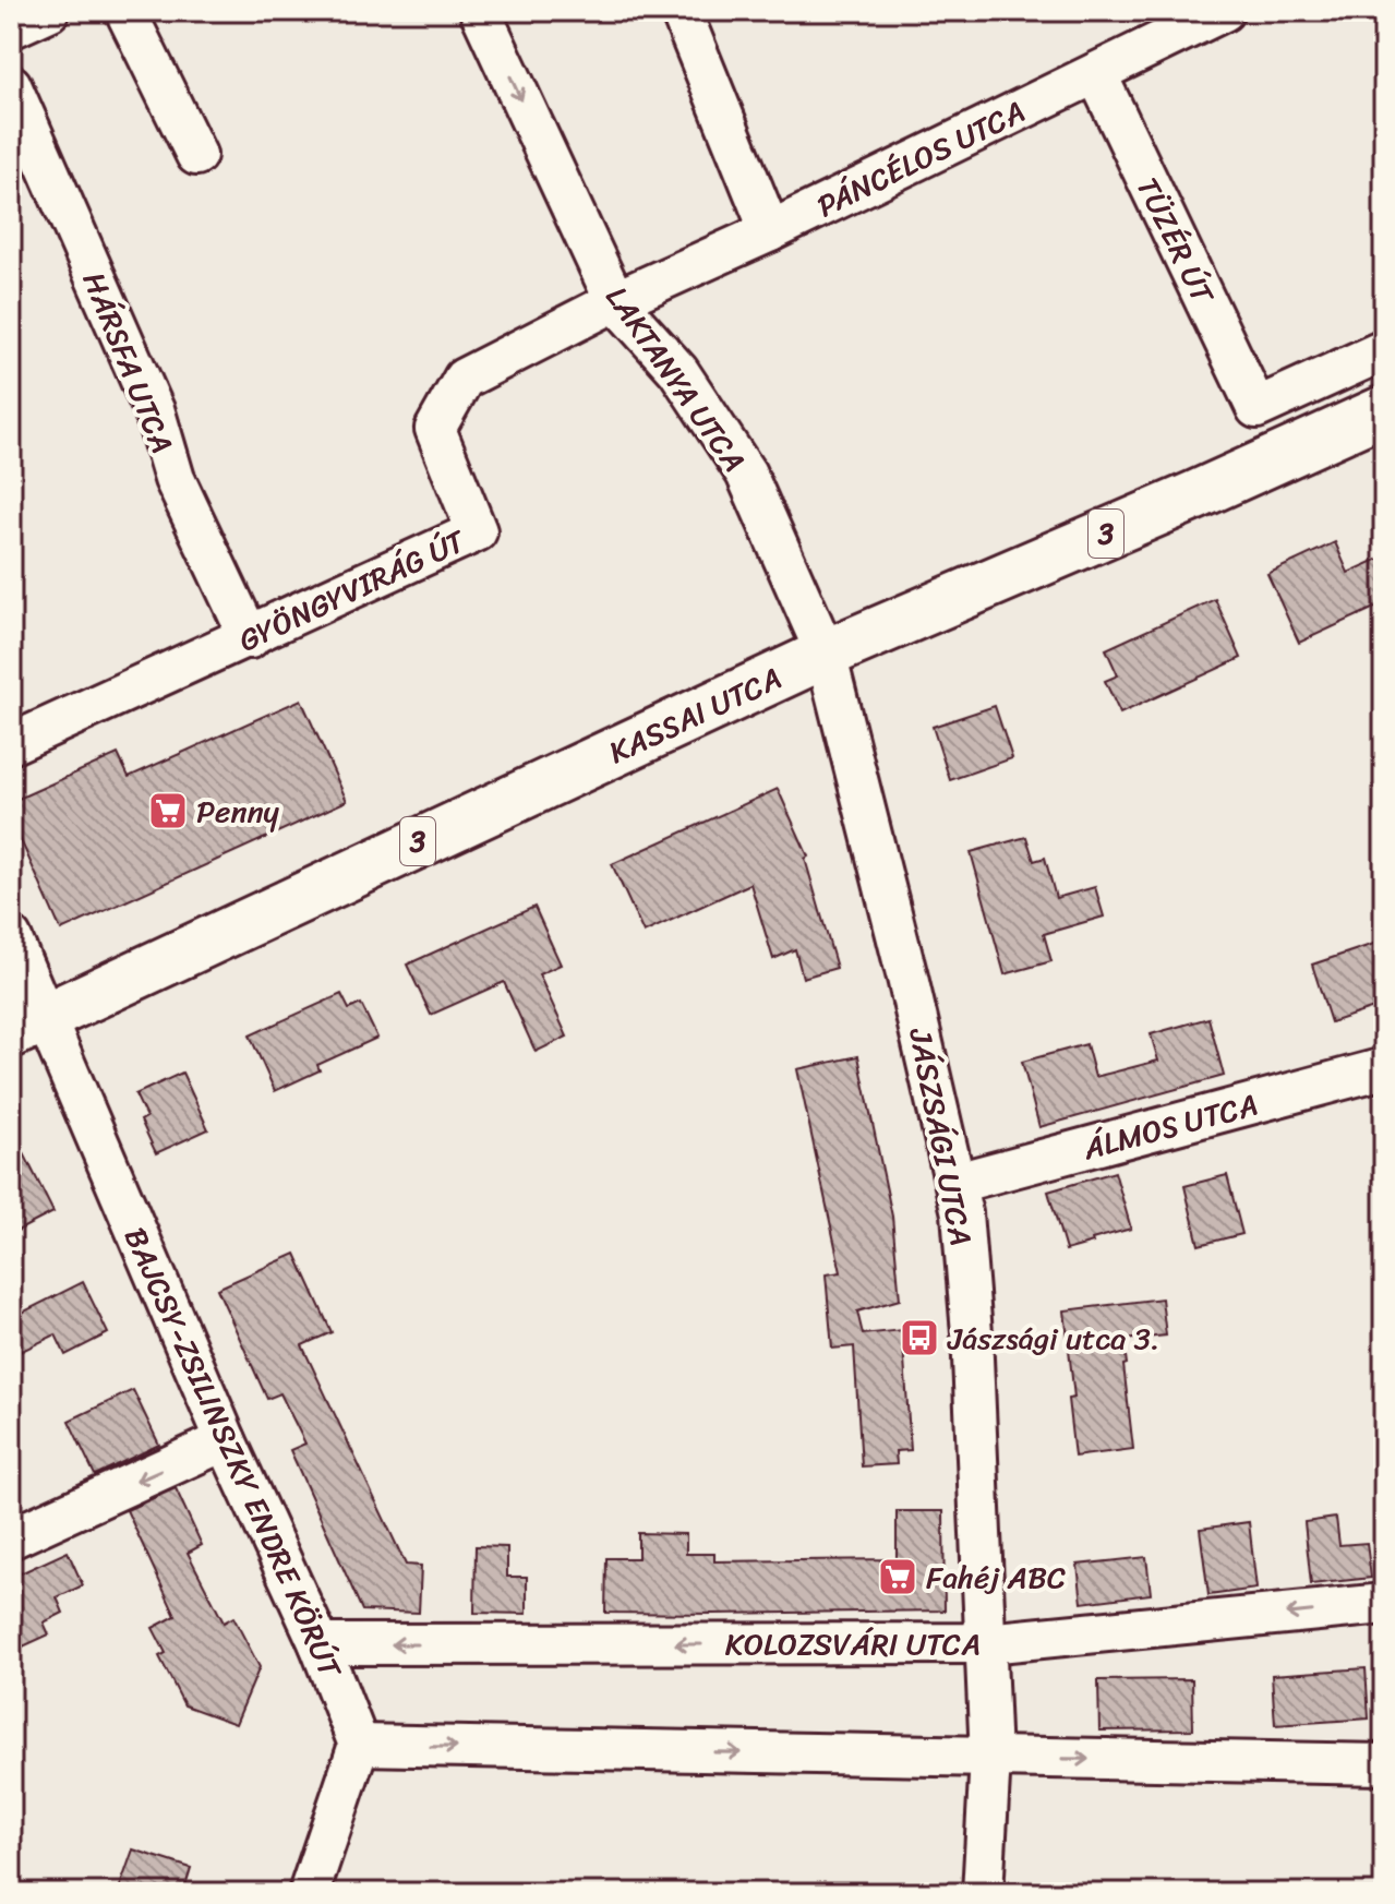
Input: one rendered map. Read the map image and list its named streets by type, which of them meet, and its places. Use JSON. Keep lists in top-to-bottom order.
{
  "streets": {
    "main road": ["3", "KASSAI UTCA"],
    "street": [
      "PÁNCÉLOS UTCA",
      "TÜZÉR ÚT",
      "HÁRSFA UTCA",
      "LAKTANYA UTCA",
      "GYÖNGYVIRÁG ÚT",
      "ÁLMOS UTCA",
      "JÁSZSÁGI UTCA",
      "BAJCSY-ZSILINSZKY ENDRE KÖRÚT",
      "KOLOZSVÁRI UTCA"
    ]
  },
  "crossings": [
    ["PÁNCÉLOS UTCA", "TÜZÉR ÚT"],
    ["PÁNCÉLOS UTCA", "LAKTANYA UTCA"],
    ["PÁNCÉLOS UTCA", "GYÖNGYVIRÁG ÚT"],
    ["HÁRSFA UTCA", "GYÖNGYVIRÁG ÚT"],
    ["LAKTANYA UTCA", "GYÖNGYVIRÁG ÚT"],
    ["LAKTANYA UTCA", "KASSAI UTCA"],
    ["LAKTANYA UTCA", "JÁSZSÁGI UTCA"],
    ["KASSAI UTCA", "JÁSZSÁGI UTCA"],
    ["KASSAI UTCA", "BAJCSY-ZSILINSZKY ENDRE KÖRÚT"],
    ["ÁLMOS UTCA", "JÁSZSÁGI UTCA"],
    ["JÁSZSÁGI UTCA", "KOLOZSVÁRI UTCA"],
    ["BAJCSY-ZSILINSZKY ENDRE KÖRÚT", "KOLOZSVÁRI UTCA"]
  ],
  "places": {
    "supermarket": ["Penny", "Fahéj ABC"],
    "bus stop": ["Jászsági utca 3."]
  }
}
